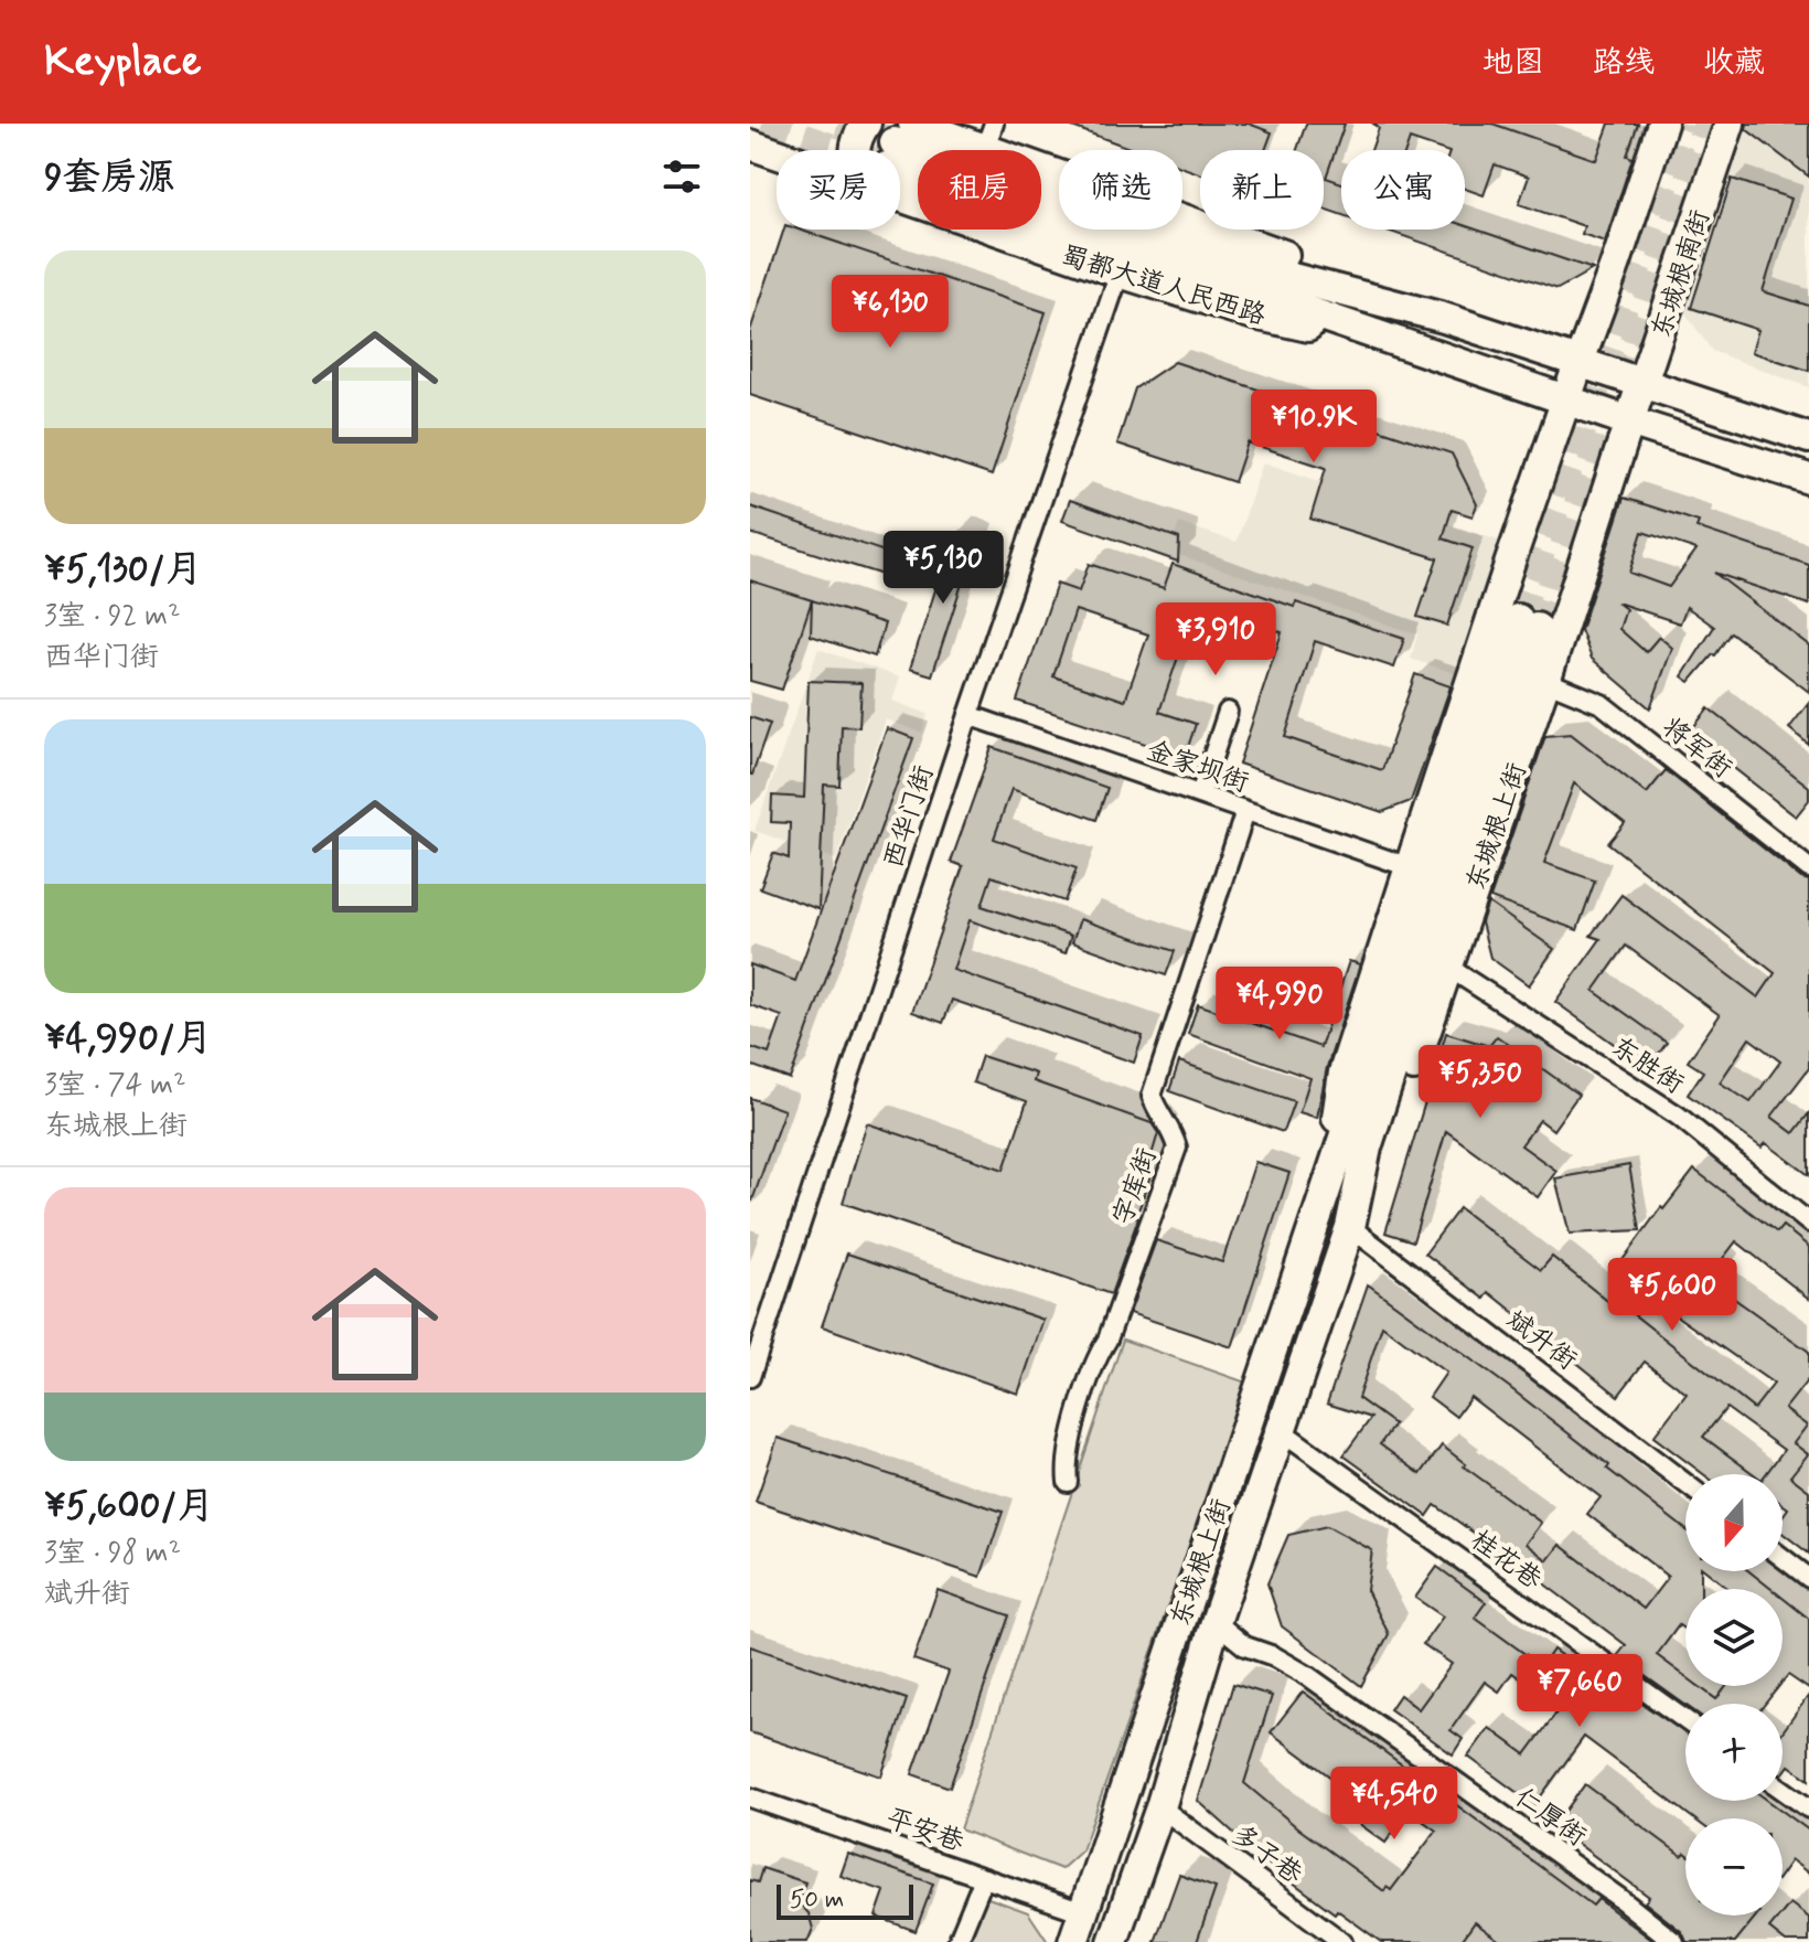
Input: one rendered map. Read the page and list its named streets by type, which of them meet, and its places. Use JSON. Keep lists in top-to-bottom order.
{
  "streets": {
    "main road": ["东城根南街", "蜀都大道人民西路", "东城根上街"],
    "street": [
      "将军街",
      "金家坝街",
      "西华门街",
      "东胜街",
      "字库街",
      "斌升街",
      "桂花巷",
      "仁厚街",
      "平安巷",
      "多子巷"
    ]
  },
  "crossings": [
    ["东城根南街", "蜀都大道人民西路"],
    ["东城根南街", "东城根上街"],
    ["蜀都大道人民西路", "西华门街"],
    ["蜀都大道人民西路", "东城根上街"],
    ["将军街", "东城根上街"],
    ["金家坝街", "西华门街"],
    ["金家坝街", "东城根上街"],
    ["金家坝街", "字库街"],
    ["东城根上街", "东胜街"],
    ["东城根上街", "斌升街"],
    ["东城根上街", "桂花巷"],
    ["东城根上街", "仁厚街"],
    ["东城根上街", "平安巷"],
    ["东城根上街", "多子巷"]
  ],
  "scale_bar": "50 m",
  "north": "bottom",
  "page": {
    "header": "Keyplace",
    "nav": ["地图", "路线", "收藏"],
    "heading": "9套房源",
    "chip": [
      "买房",
      "租房",
      "筛选",
      "新上",
      "公寓"
    ],
    "list": [
      {
        "name": "¥5,130/月",
        "note": "3室 · 92 m² · 西华门街"
      },
      {
        "name": "¥4,990/月",
        "note": "3室 · 74 m² · 东城根上街"
      },
      {
        "name": "¥5,600/月",
        "note": "3室 · 98 m² · 斌升街"
      }
    ],
    "price": [
      "¥6,130",
      "¥10.9K",
      "¥5,130",
      "¥3,910",
      "¥4,990",
      "¥5,350",
      "¥5,600",
      "¥7,660",
      "¥4,540"
    ],
    "map_buttons": ["+", "−"],
    "scale": "50 m"
  }
}
